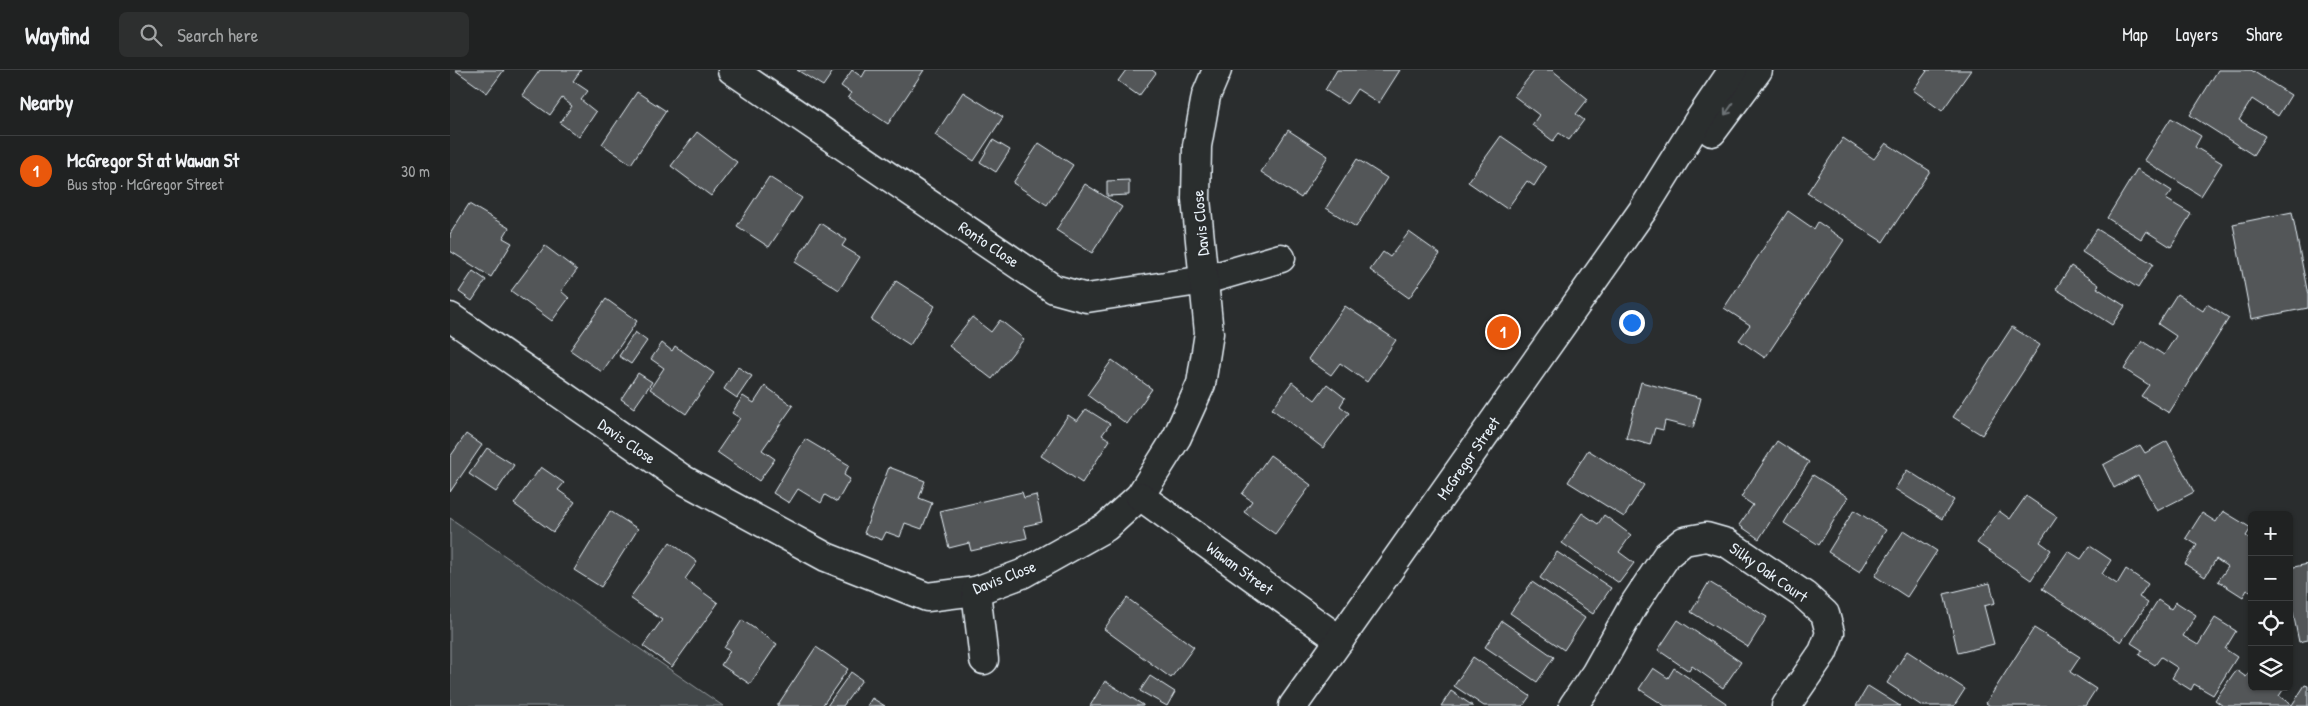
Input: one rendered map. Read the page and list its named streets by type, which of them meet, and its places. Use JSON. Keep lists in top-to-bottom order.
{
  "streets": {
    "street": [
      "Davis Close",
      "Ronto Close",
      "McGregor Street",
      "Wawan Street",
      "Silky Oak Court"
    ]
  },
  "crossings": [
    ["Davis Close", "Ronto Close"],
    ["Davis Close", "Wawan Street"],
    ["McGregor Street", "Wawan Street"]
  ],
  "page": {
    "header": "Wayfind",
    "search": "Search here",
    "nav": ["Map", "Layers", "Share"],
    "heading": "Nearby",
    "list": [
      {
        "mark": "1",
        "name": "McGregor St at Wawan St",
        "note": "Bus stop · McGregor Street",
        "value": "30 m"
      }
    ],
    "pins": "1",
    "map_buttons": ["+", "−"]
  }
}
